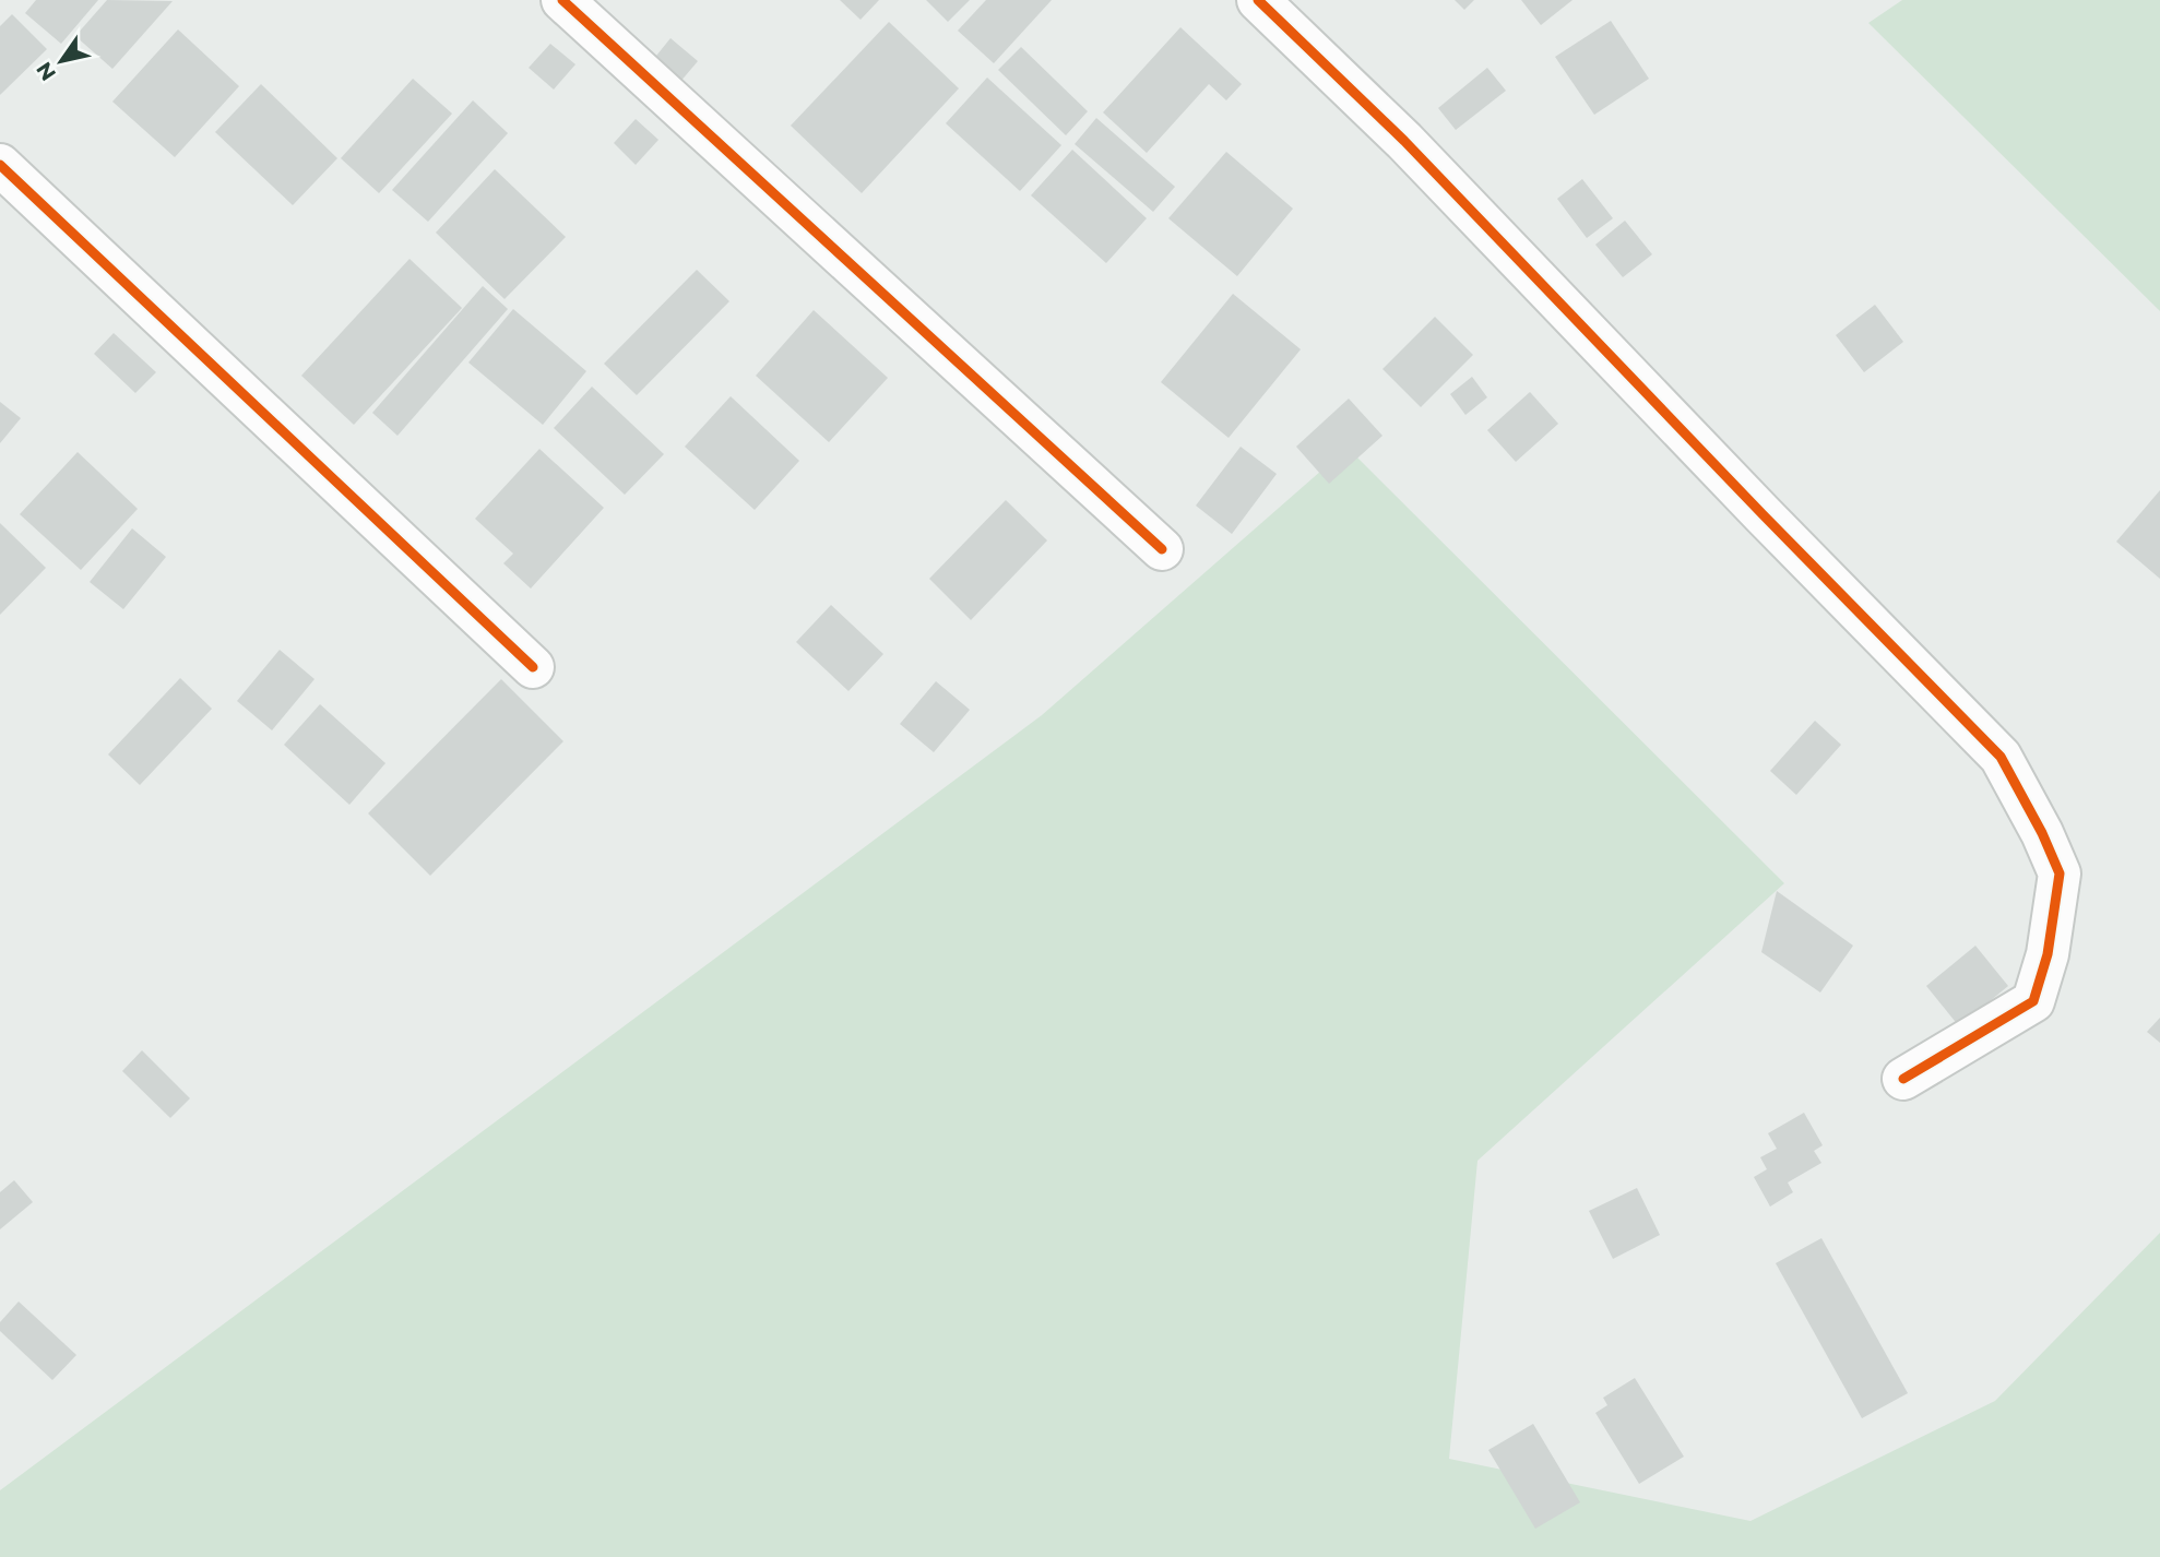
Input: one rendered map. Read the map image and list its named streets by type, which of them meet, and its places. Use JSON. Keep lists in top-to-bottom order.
{
  "north": "bottom left"
}
